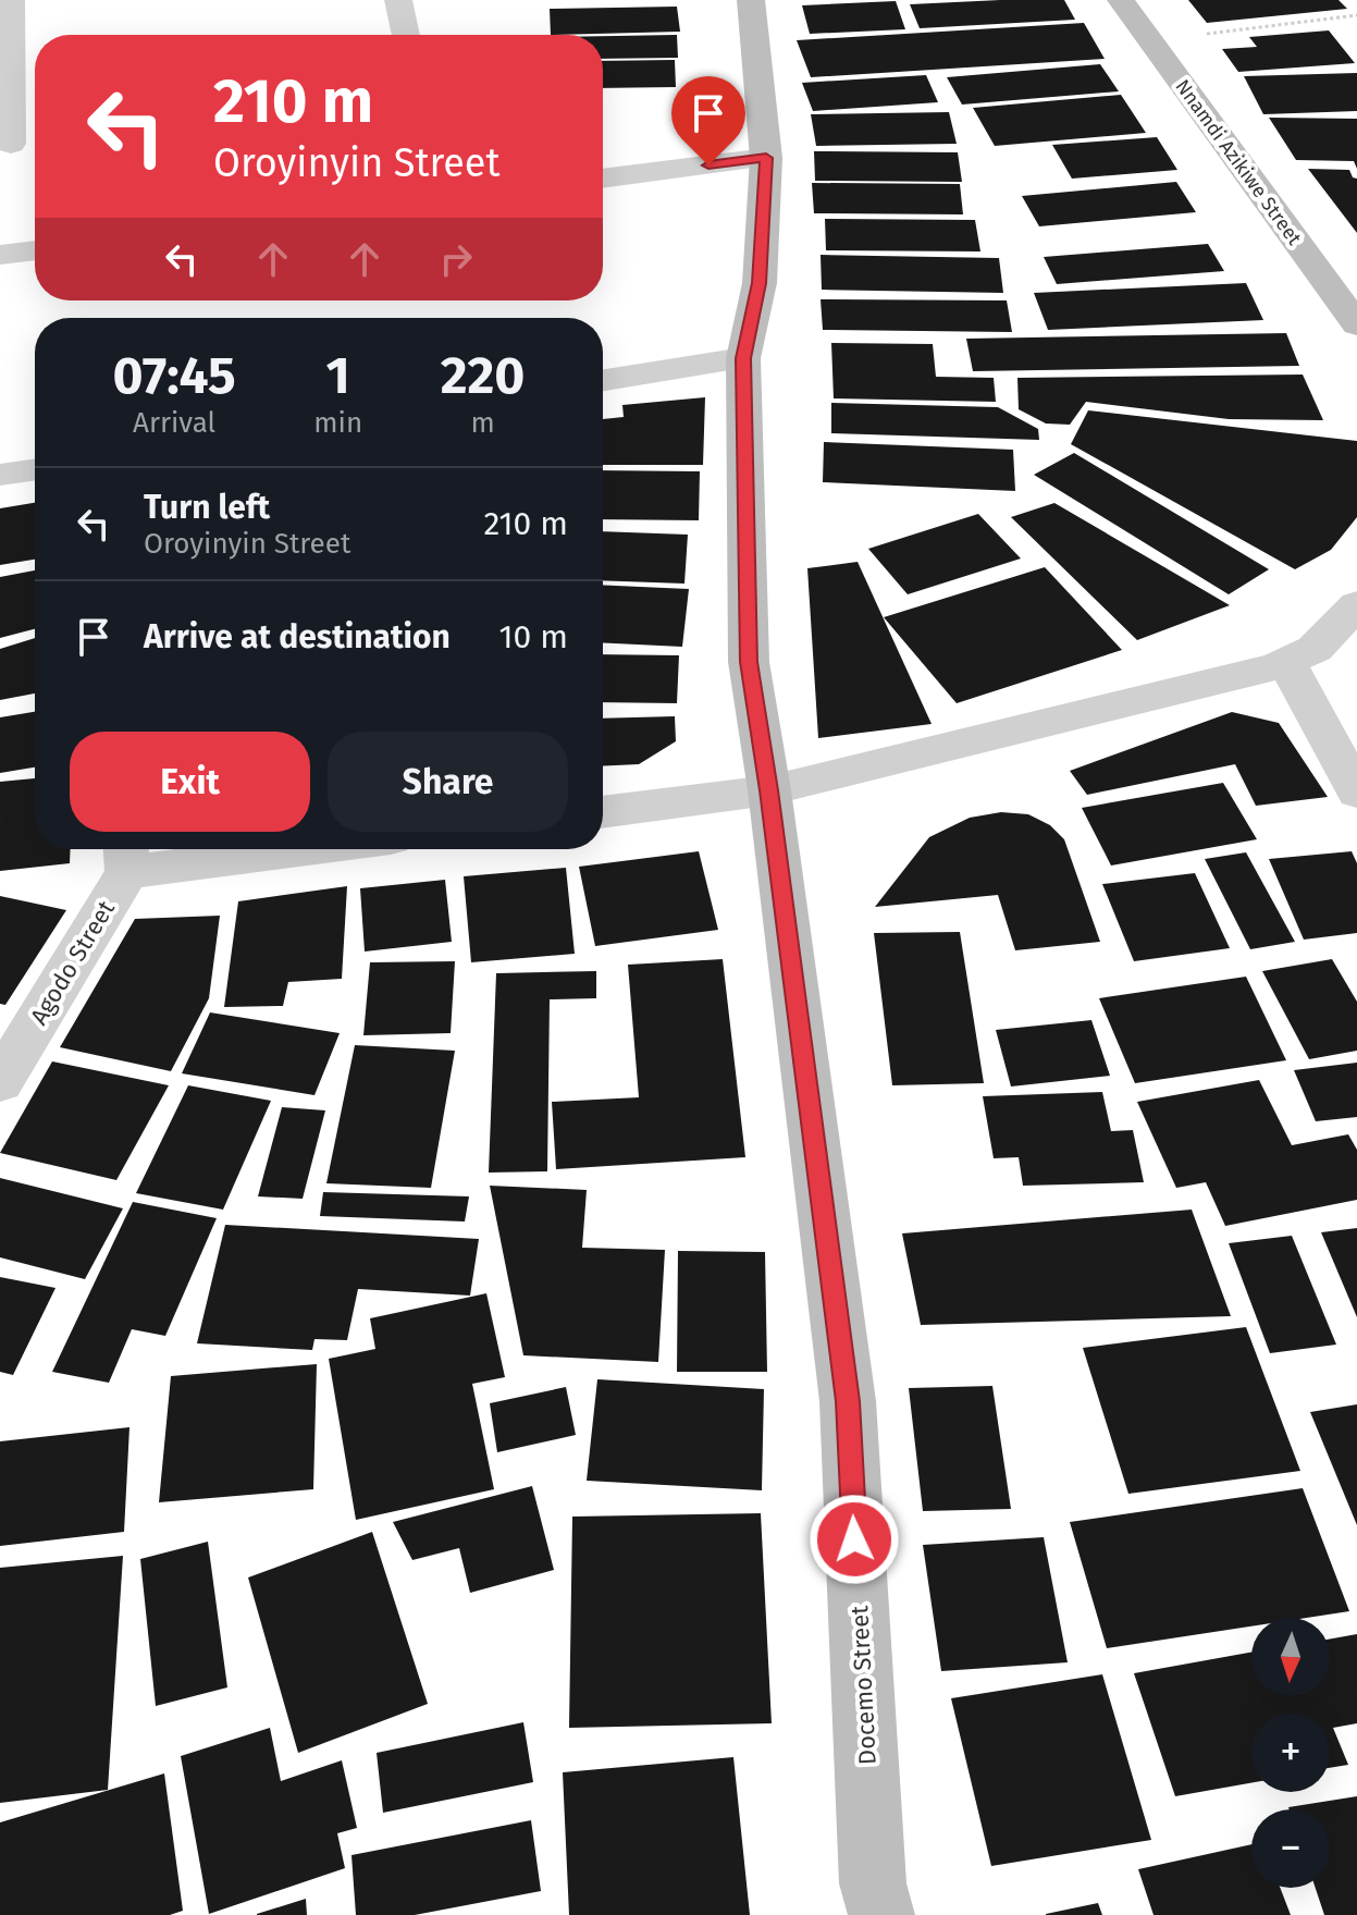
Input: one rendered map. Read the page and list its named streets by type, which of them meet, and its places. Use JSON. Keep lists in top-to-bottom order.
{
  "streets": {
    "street": ["Nnamdi Azikiwe Street", "Agodo Street", "Docemo Street"]
  },
  "north": "bottom",
  "page": {
    "turn": ["210 m", "Oroyinyin Street"],
    "eta": [
      "07:45",
      "Arrival",
      "1",
      "min",
      "220",
      "m"
    ],
    "list": [
      {
        "name": "Turn left",
        "note": "Oroyinyin Street",
        "value": "210 m"
      },
      {
        "name": "Arrive at destination",
        "value": "10 m"
      }
    ],
    "buttons": ["Exit", "Share"],
    "map_buttons": ["+", "−"]
  }
}
